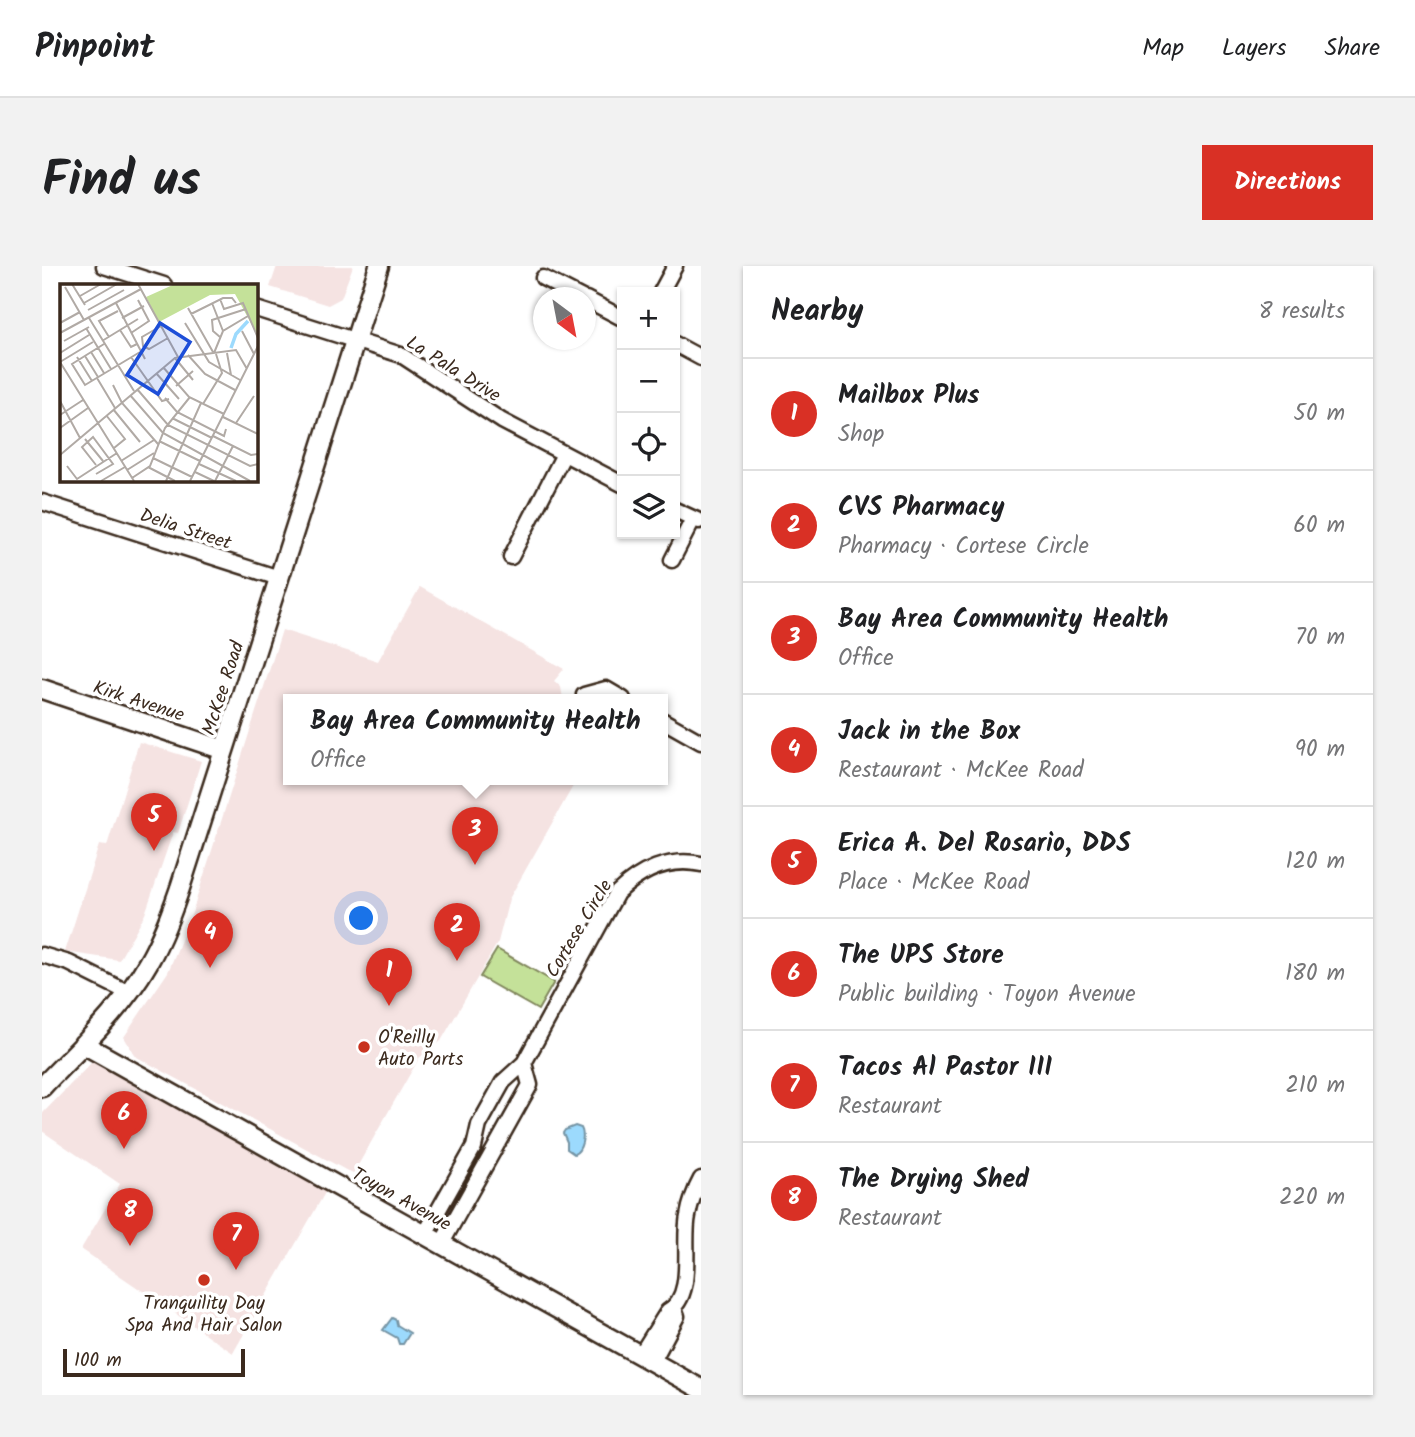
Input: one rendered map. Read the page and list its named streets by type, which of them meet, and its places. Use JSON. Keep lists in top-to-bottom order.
{
  "streets": {
    "street": [
      "La Pala Drive",
      "Delia Street",
      "McKee Road",
      "Kirk Avenue",
      "Cortese Circle",
      "Toyon Avenue"
    ]
  },
  "crossings": [
    ["La Pala Drive", "McKee Road"],
    ["Delia Street", "McKee Road"],
    ["McKee Road", "Kirk Avenue"],
    ["McKee Road", "Toyon Avenue"],
    ["Cortese Circle", "Toyon Avenue"]
  ],
  "places": ["O'Reilly Auto Parts", "Tranquility Day Spa And Hair Salon"],
  "scale_bar": "100 m",
  "north": "bottom right",
  "page": {
    "header": "Pinpoint",
    "nav": ["Map", "Layers", "Share"],
    "title": "Find us",
    "buttons": "Directions",
    "heading": ["Nearby", "8 results"],
    "map_buttons": ["+", "−"],
    "list": [
      {
        "mark": "1",
        "name": "Mailbox Plus",
        "note": "Shop",
        "value": "50 m"
      },
      {
        "mark": "2",
        "name": "CVS Pharmacy",
        "note": "Pharmacy · Cortese Circle",
        "value": "60 m"
      },
      {
        "mark": "3",
        "name": "Bay Area Community Health",
        "note": "Office",
        "value": "70 m"
      },
      {
        "mark": "4",
        "name": "Jack in the Box",
        "note": "Restaurant · McKee Road",
        "value": "90 m"
      },
      {
        "mark": "5",
        "name": "Erica A. Del Rosario, DDS",
        "note": "Place · McKee Road",
        "value": "120 m"
      },
      {
        "mark": "6",
        "name": "The UPS Store",
        "note": "Public building · Toyon Avenue",
        "value": "180 m"
      },
      {
        "mark": "7",
        "name": "Tacos Al Pastor III",
        "note": "Restaurant",
        "value": "210 m"
      },
      {
        "mark": "8",
        "name": "The Drying Shed",
        "note": "Restaurant",
        "value": "220 m"
      }
    ],
    "popup": ["Bay Area Community Health", "Office"],
    "pins": [
      "5",
      "3",
      "2",
      "4",
      "1",
      "6",
      "8",
      "7"
    ],
    "scale": "100 m"
  }
}
